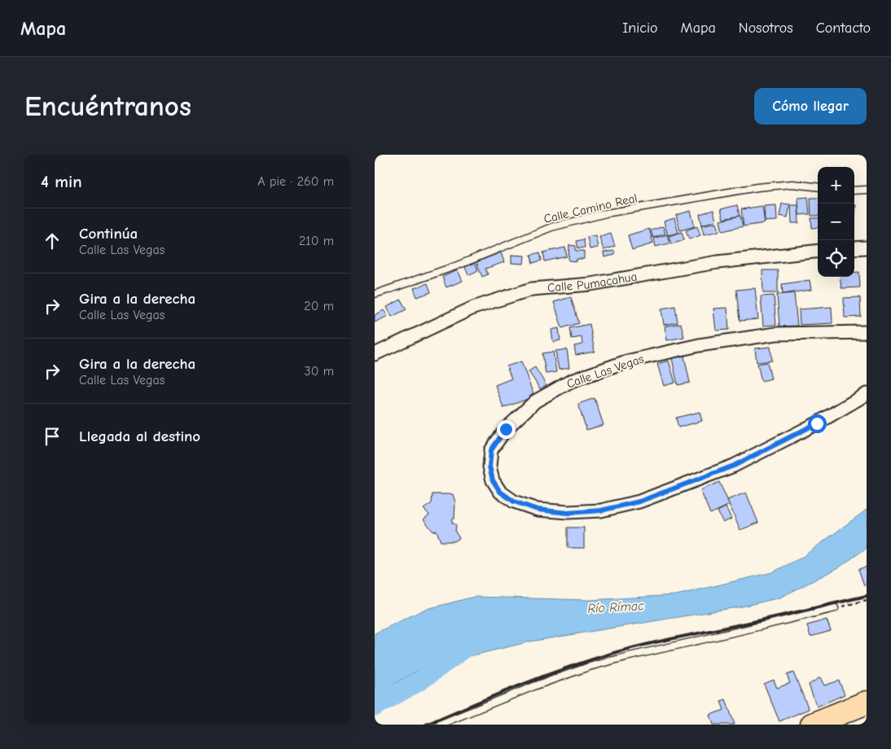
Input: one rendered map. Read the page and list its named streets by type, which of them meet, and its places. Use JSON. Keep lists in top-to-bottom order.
{
  "streets": {
    "street": ["Calle Pumacahua", "Calle Las Vegas"],
    "lane": ["Calle Camino Real"]
  },
  "water": ["Río Rímac"],
  "page": {
    "header": "Mapa",
    "nav": [
      "Inicio",
      "Mapa",
      "Nosotros",
      "Contacto"
    ],
    "buttons": "Cómo llegar",
    "title": "Encuéntranos",
    "heading": ["4 min", "A pie · 260 m"],
    "map_buttons": ["+", "−"],
    "list": [
      ["Continúa", "Calle Las Vegas", "210 m"],
      ["Gira a la derecha", "Calle Las Vegas", "20 m"],
      ["Gira a la derecha", "Calle Las Vegas", "30 m"],
      "Llegada al destino"
    ]
  }
}
